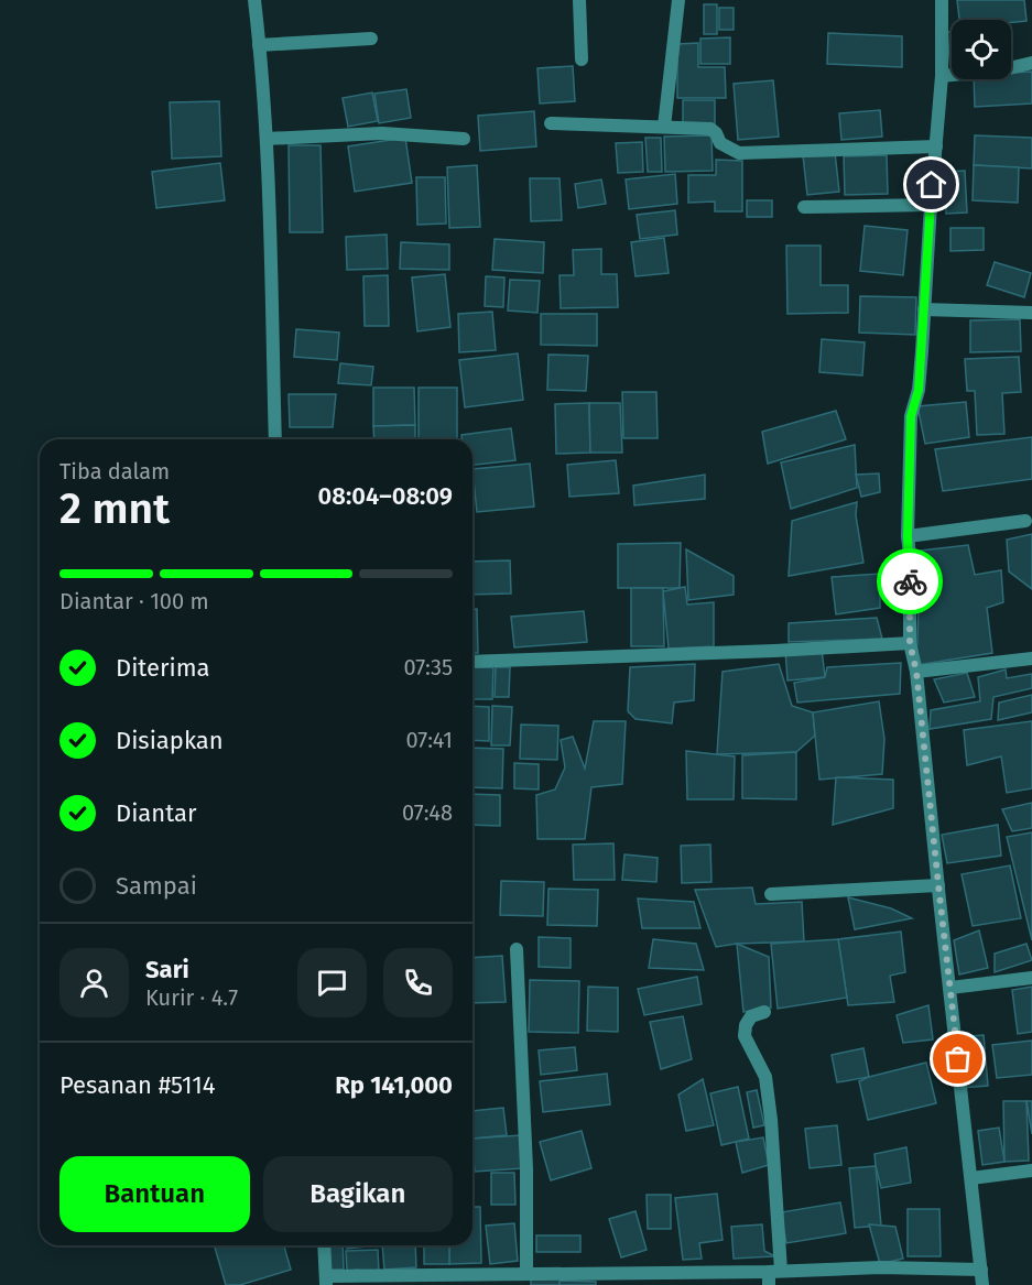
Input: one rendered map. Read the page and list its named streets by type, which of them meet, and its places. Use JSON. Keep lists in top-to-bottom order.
{
  "page": {
    "heading": ["2 mnt", "Tiba dalam", "08:04–08:09"],
    "panel": [
      "Sari",
      "Kurir · 4.7",
      "Pesanan #5114",
      "Rp 141,000"
    ],
    "bar": "Diantar · 100 m",
    "list": [
      ["Diterima", "07:35"],
      ["Disiapkan", "07:41"],
      ["Diantar", "07:48"],
      "Sampai"
    ],
    "buttons": ["Bantuan", "Bagikan"]
  }
}
